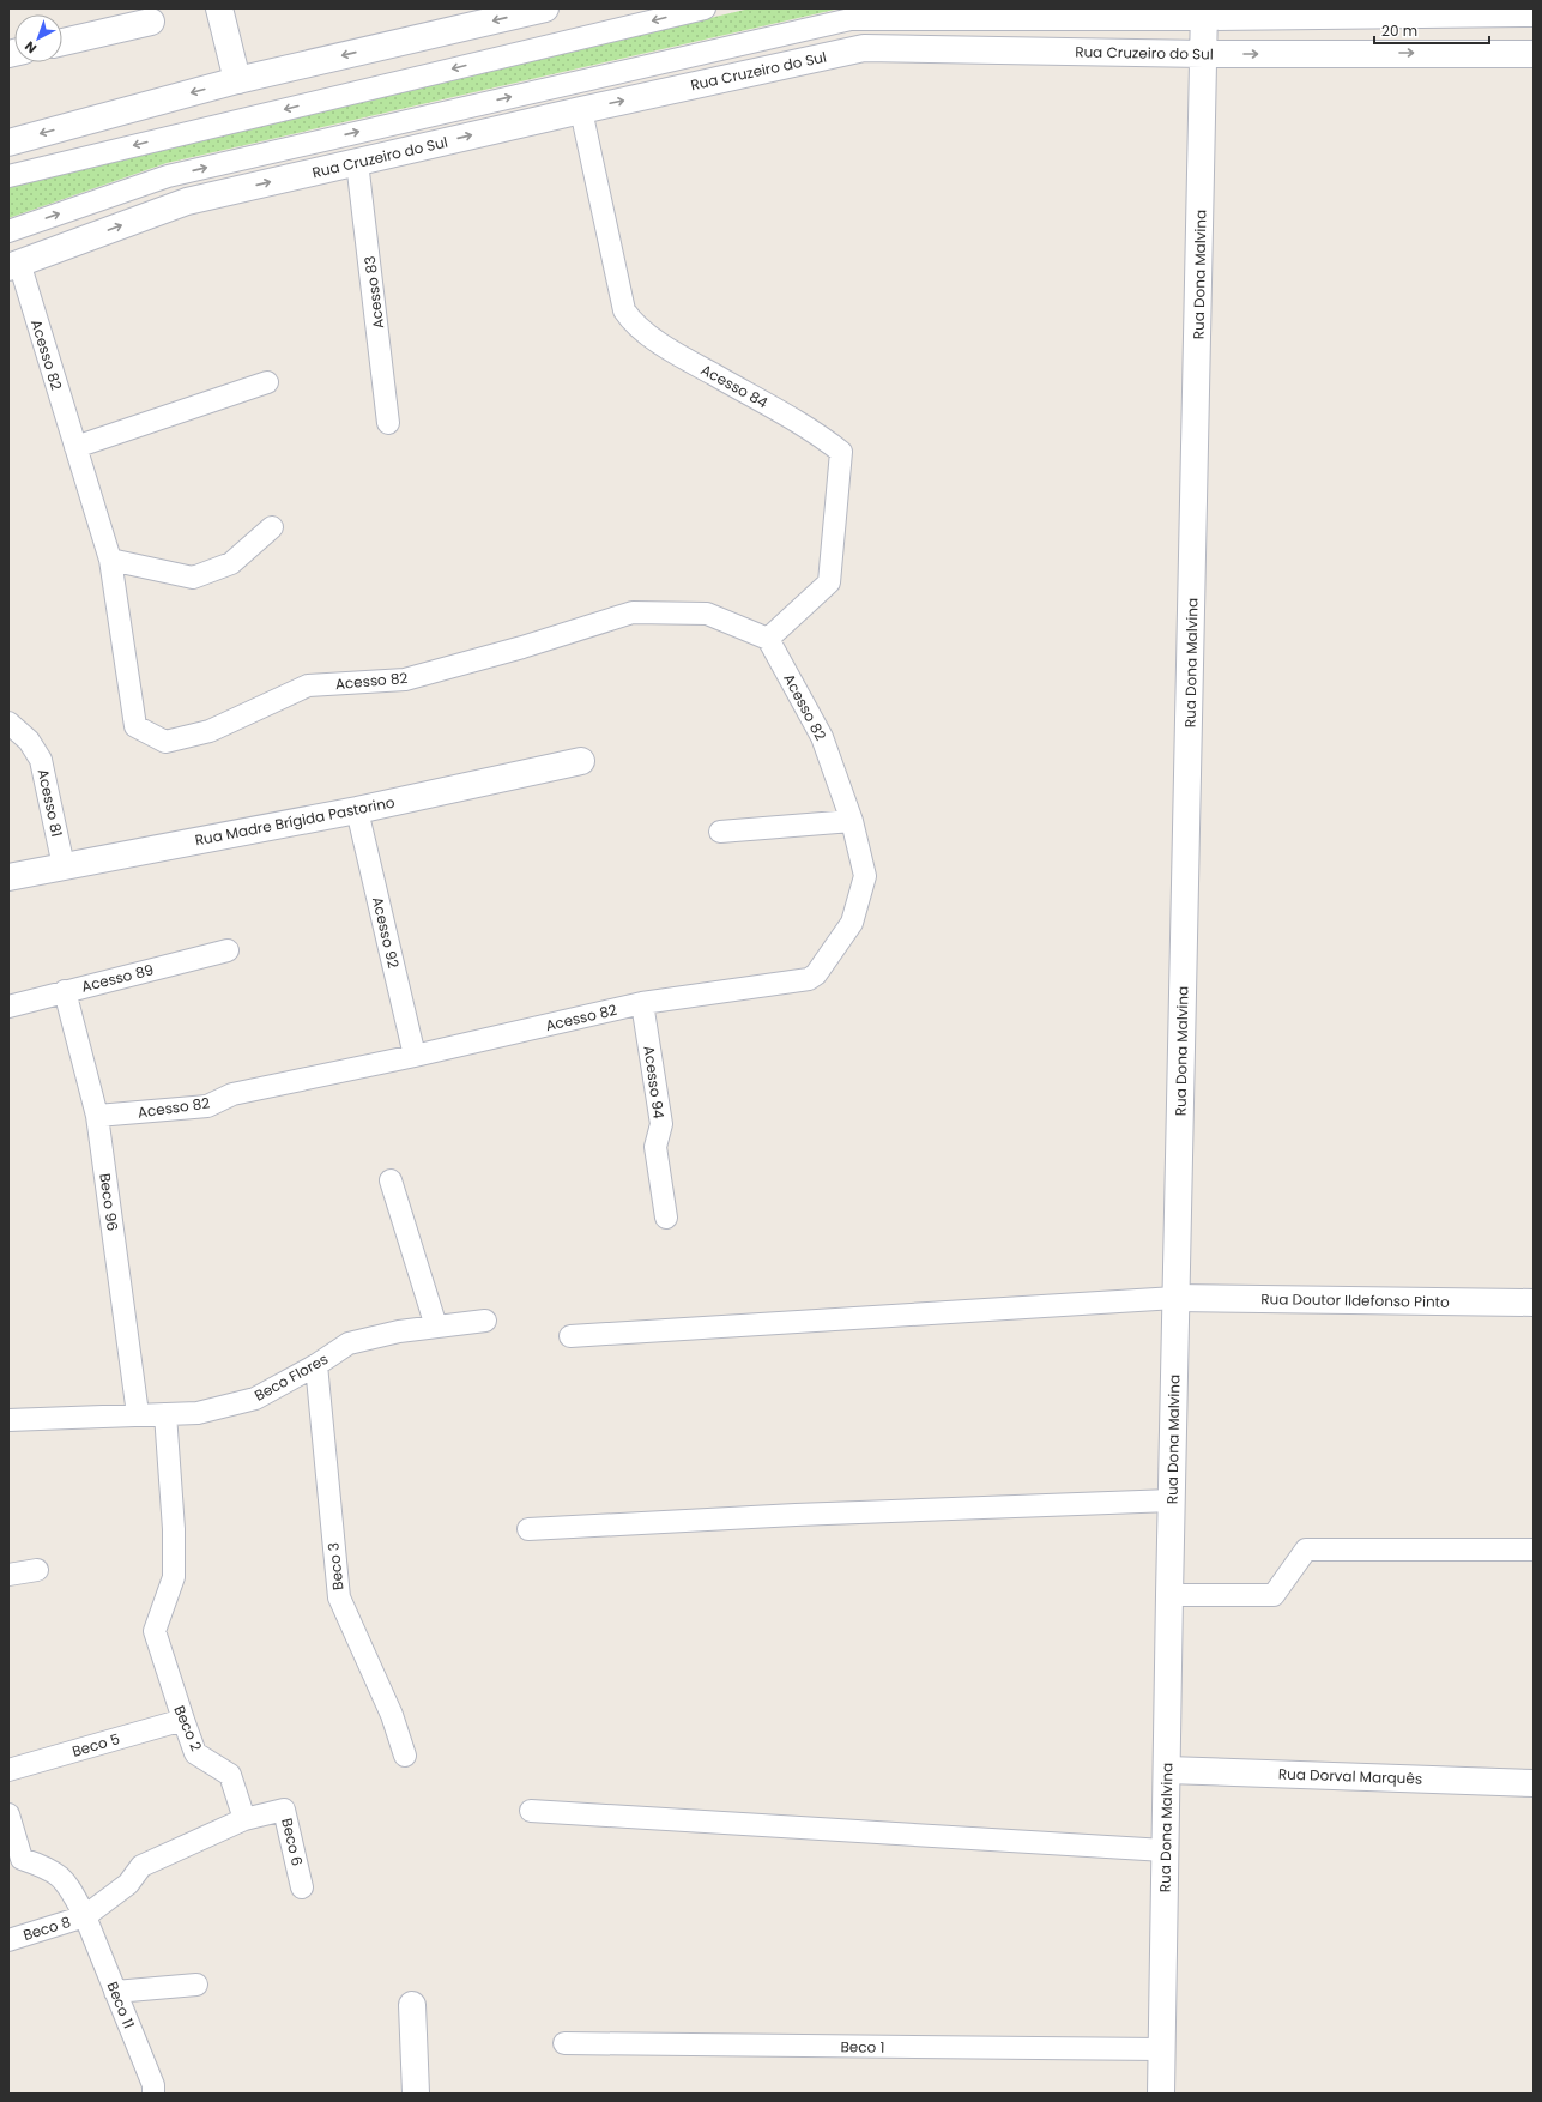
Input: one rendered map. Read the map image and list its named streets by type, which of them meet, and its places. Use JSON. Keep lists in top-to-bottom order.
{
  "streets": {
    "street": [
      "Rua Cruzeiro do Sul",
      "Rua Dona Malvina",
      "Rua Madre Brígida Pastorino",
      "Rua Doutor Ildefonso Pinto",
      "Rua Dorval Marquês"
    ],
    "lane": [
      "Acesso 83",
      "Acesso 82",
      "Acesso 84",
      "Acesso 81",
      "Acesso 92",
      "Acesso 89",
      "Acesso 94",
      "Beco 96",
      "Beco Flores",
      "Beco 3",
      "Beco 2",
      "Beco 5",
      "Beco 6",
      "Beco 8",
      "Beco 11",
      "Beco 1"
    ]
  },
  "crossings": [
    ["Rua Cruzeiro do Sul", "Rua Dona Malvina"],
    ["Rua Cruzeiro do Sul", "Acesso 83"],
    ["Rua Cruzeiro do Sul", "Acesso 82"],
    ["Rua Cruzeiro do Sul", "Acesso 84"],
    ["Rua Dona Malvina", "Rua Doutor Ildefonso Pinto"],
    ["Rua Dona Malvina", "Rua Dorval Marquês"],
    ["Rua Dona Malvina", "Beco 1"],
    ["Acesso 82", "Acesso 84"],
    ["Acesso 82", "Acesso 92"],
    ["Acesso 82", "Acesso 94"],
    ["Acesso 82", "Beco 96"],
    ["Acesso 81", "Rua Madre Brígida Pastorino"],
    ["Rua Madre Brígida Pastorino", "Acesso 92"],
    ["Acesso 89", "Beco 96"],
    ["Beco 96", "Beco Flores"],
    ["Beco Flores", "Beco 3"],
    ["Beco Flores", "Beco 2"],
    ["Beco 2", "Beco 5"],
    ["Beco 2", "Beco 6"],
    ["Beco 8", "Beco 11"]
  ],
  "scale_bar": "20 m",
  "north": "bottom left"
}
